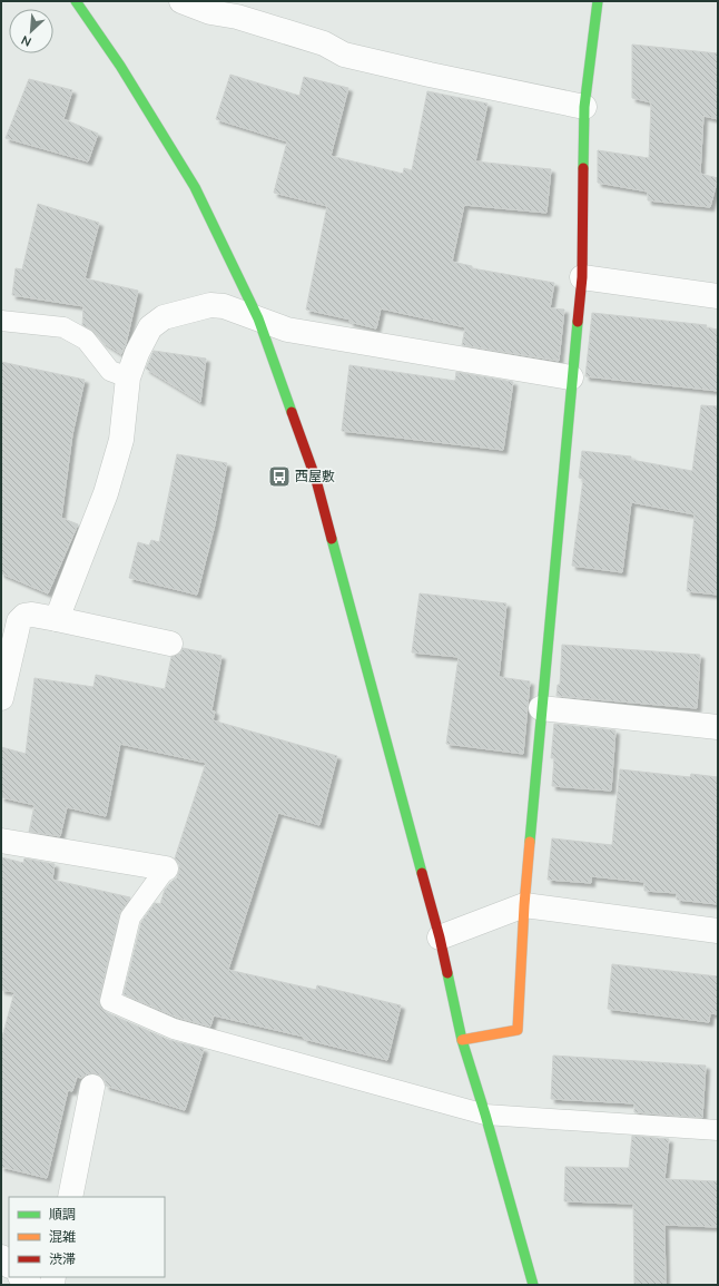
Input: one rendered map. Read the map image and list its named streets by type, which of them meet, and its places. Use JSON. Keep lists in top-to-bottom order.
{
  "places": {
    "bus stop": ["西屋敷"]
  },
  "legend": ["順調", "混雑", "渋滞"],
  "north": "bottom left"
}
